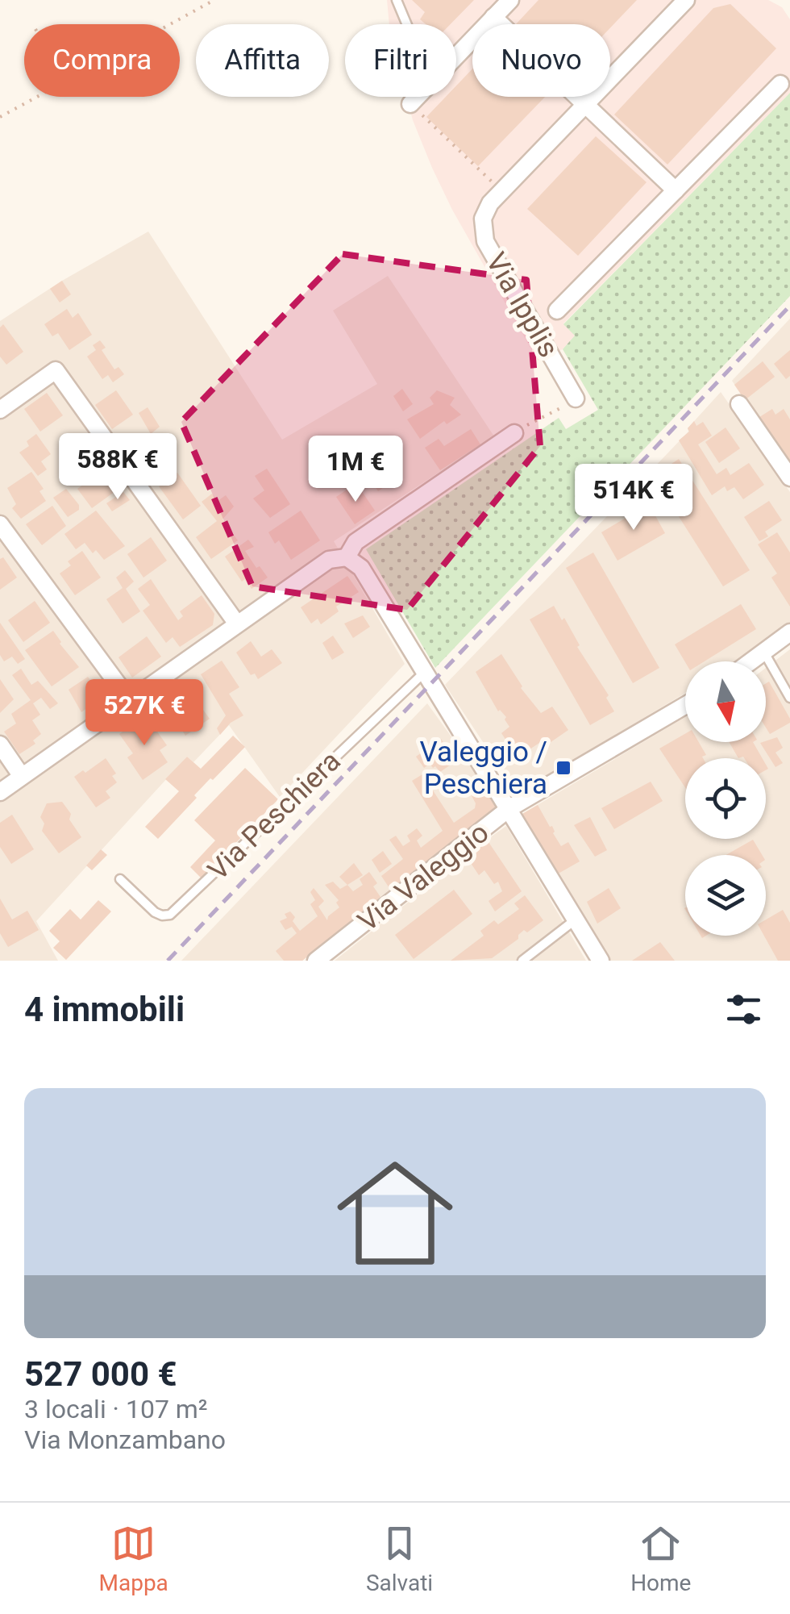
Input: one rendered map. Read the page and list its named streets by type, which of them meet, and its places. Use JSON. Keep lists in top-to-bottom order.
{
  "streets": {
    "street": ["Via Ipplis", "Via Valeggio"],
    "lane": ["Via Peschiera"]
  },
  "places": {
    "transit": ["Valeggio / Peschiera"]
  },
  "north": "bottom",
  "page": {
    "chip": [
      "Compra",
      "Affitta",
      "Filtri",
      "Nuovo"
    ],
    "price": [
      "588K €",
      "1M €",
      "514K €",
      "527K €"
    ],
    "heading": "4 immobili",
    "list": [
      {
        "name": "527 000 €",
        "note": "3 locali · 107 m² · Via Monzambano"
      }
    ],
    "tabs": ["Mappa", "Salvati", "Home"]
  }
}
